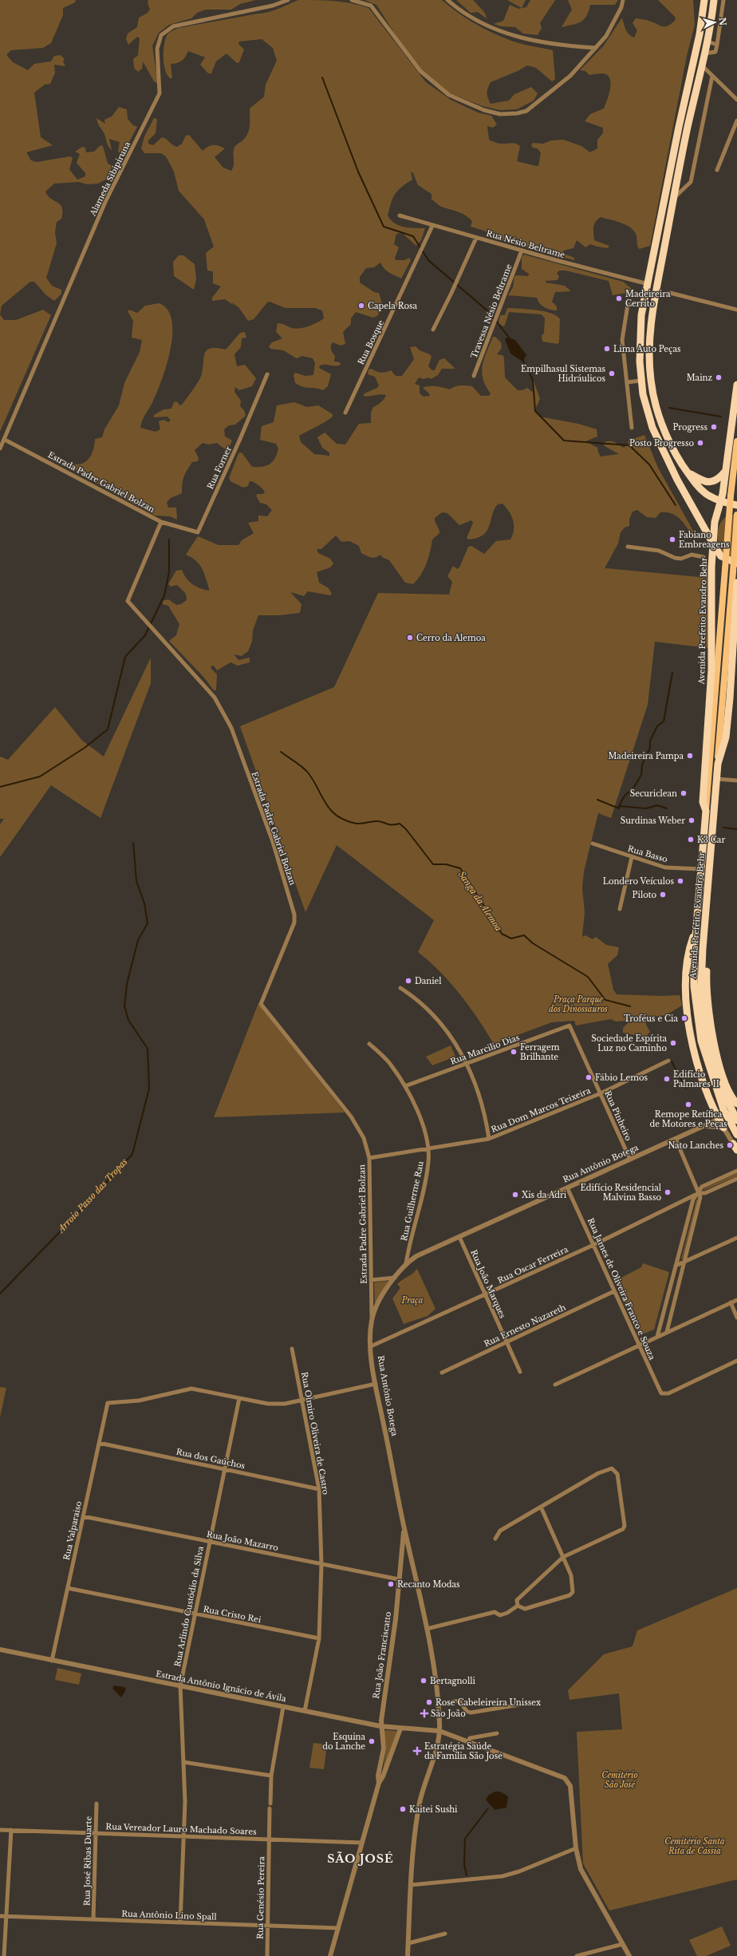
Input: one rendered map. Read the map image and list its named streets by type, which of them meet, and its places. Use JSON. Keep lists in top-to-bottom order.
{
  "streets": {
    "highway": ["Avenida Prefeito Evandro Behr"],
    "street": [
      "Alameda Sibipiruna",
      "Rua Nésio Beltrame",
      "Travessa Nésio Beltrame",
      "Rua Bosque",
      "Rua Forner",
      "Estrada Padre Gabriel Bolzan",
      "Rua Basso",
      "Rua Marcilio Dias",
      "Rua Dom Marcos Teixeira",
      "Rua Pinheiro",
      "Rua Antônio Botega",
      "Rua Guilherme Rau",
      "Rua Oscar Ferreira",
      "Rua João Marques",
      "Rua James de Oliveira Franco e Souza",
      "Rua Ernesto Nazareth",
      "Rua Olmiro Oliveira de Castro",
      "Rua dos Gaúchos",
      "Rua Valparaiso",
      "Rua João Mazarro",
      "Rua Arlindo Custódio da Silva",
      "Rua Cristo Rei",
      "Rua João Franciscatto",
      "Estrada Antônio Ignácio de Ávila",
      "Rua Vereador Lauro Machado Soares",
      "Rua José Ribas Duarte",
      "Rua Genésio Pereira",
      "Rua Antônio Lino Spall"
    ]
  },
  "crossings": [
    ["Alameda Sibipiruna", "Estrada Padre Gabriel Bolzan"],
    ["Rua Nésio Beltrame", "Travessa Nésio Beltrame"],
    ["Rua Nésio Beltrame", "Rua Bosque"],
    ["Rua Forner", "Estrada Padre Gabriel Bolzan"],
    ["Estrada Padre Gabriel Bolzan", "Rua Dom Marcos Teixeira"],
    ["Estrada Padre Gabriel Bolzan", "Rua Antônio Botega"],
    ["Avenida Prefeito Evandro Behr", "Rua Basso"],
    ["Rua Marcilio Dias", "Rua Pinheiro"],
    ["Rua Marcilio Dias", "Rua Guilherme Rau"],
    ["Rua Dom Marcos Teixeira", "Rua Pinheiro"],
    ["Rua Dom Marcos Teixeira", "Rua Guilherme Rau"],
    ["Rua Pinheiro", "Rua Antônio Botega"],
    ["Rua Antônio Botega", "Rua Guilherme Rau"],
    ["Rua Antônio Botega", "Rua Oscar Ferreira"],
    ["Rua Antônio Botega", "Rua João Marques"],
    ["Rua Antônio Botega", "Rua James de Oliveira Franco e Souza"],
    ["Rua Antônio Botega", "Rua João Franciscatto"],
    ["Rua Antônio Botega", "Estrada Antônio Ignácio de Ávila"],
    ["Rua Oscar Ferreira", "Rua João Marques"],
    ["Rua Oscar Ferreira", "Rua James de Oliveira Franco e Souza"],
    ["Rua João Marques", "Rua Ernesto Nazareth"],
    ["Rua James de Oliveira Franco e Souza", "Rua Ernesto Nazareth"],
    ["Rua Olmiro Oliveira de Castro", "Rua dos Gaúchos"],
    ["Rua Olmiro Oliveira de Castro", "Rua João Mazarro"],
    ["Rua Olmiro Oliveira de Castro", "Rua Cristo Rei"],
    ["Rua Olmiro Oliveira de Castro", "Estrada Antônio Ignácio de Ávila"],
    ["Rua dos Gaúchos", "Rua Valparaiso"],
    ["Rua dos Gaúchos", "Rua Arlindo Custódio da Silva"],
    ["Rua Valparaiso", "Rua João Mazarro"],
    ["Rua Valparaiso", "Rua Arlindo Custódio da Silva"],
    ["Rua Valparaiso", "Rua Cristo Rei"],
    ["Rua Valparaiso", "Estrada Antônio Ignácio de Ávila"],
    ["Rua João Mazarro", "Rua Arlindo Custódio da Silva"],
    ["Rua João Mazarro", "Rua João Franciscatto"],
    ["Rua Arlindo Custódio da Silva", "Rua Cristo Rei"],
    ["Rua Arlindo Custódio da Silva", "Estrada Antônio Ignácio de Ávila"],
    ["Rua Arlindo Custódio da Silva", "Rua Vereador Lauro Machado Soares"],
    ["Rua Arlindo Custódio da Silva", "Rua Antônio Lino Spall"],
    ["Rua João Franciscatto", "Estrada Antônio Ignácio de Ávila"],
    ["Rua João Franciscatto", "Rua Vereador Lauro Machado Soares"],
    ["Rua João Franciscatto", "Rua Antônio Lino Spall"],
    ["Rua Vereador Lauro Machado Soares", "Rua José Ribas Duarte"],
    ["Rua Vereador Lauro Machado Soares", "Rua Genésio Pereira"],
    ["Rua José Ribas Duarte", "Rua Antônio Lino Spall"],
    ["Rua Genésio Pereira", "Rua Antônio Lino Spall"]
  ],
  "districts": ["SÃO JOSÉ"],
  "water": ["Sanga da Alemoa", "Arroio Passo das Tropas"],
  "parks": [
    "Praça Parque dos Dinossauros",
    "Praça",
    "Cemitério São José",
    "Cemitério Santa Rita de Cássia"
  ],
  "places": {
    "other": [
      "Madeireira Cerrito",
      "Capela Rosa",
      "Lima Auto Peças",
      "Empilhasul Sistemas Hidráulicos",
      "Mainz",
      "Progress",
      "Posto Progresso",
      "Fabiano Embreagens",
      "Cerro da Alemoa",
      "Madeireira Pampa",
      "Securiclean",
      "Surdinas Weber",
      "K3 Car",
      "Londero Veículos",
      "Piloto",
      "Daniel",
      "Troféus e Cia",
      "Sociedade Espírita Luz no Caminho",
      "Ferragem Brilhante",
      "Fábio Lemos",
      "Edifício Palmares II",
      "Remope Retífica de Motores e Peças",
      "Nato Lanches",
      "Edifício Residencial Malvina Basso",
      "Xis da Adri",
      "Recanto Modas",
      "Bertagnolli",
      "Rose Cabeleireira Unissex",
      "Esquina do Lanche",
      "Kaitei Sushi"
    ],
    "health": ["São João", "Estratégia Saúde da Família São José"]
  },
  "north": "right"
}
